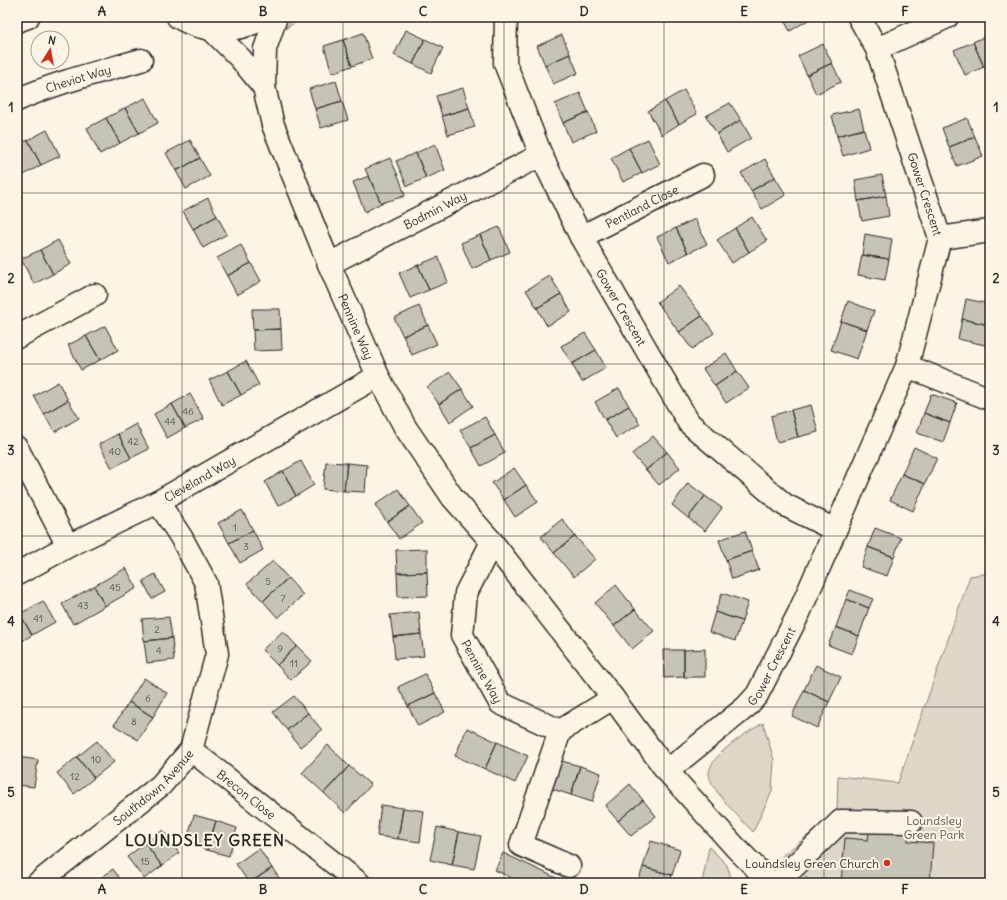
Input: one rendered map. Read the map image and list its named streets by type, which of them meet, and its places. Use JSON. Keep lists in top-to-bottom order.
{
  "streets": {
    "street": [
      "Cheviot Way",
      "Gower Crescent",
      "Pentland Close",
      "Bodmin Way",
      "Pennine Way",
      "Cleveland Way",
      "Southdown Avenue",
      "Brecon Close"
    ]
  },
  "crossings": [
    ["Gower Crescent", "Pentland Close"],
    ["Gower Crescent", "Bodmin Way"],
    ["Gower Crescent", "Pennine Way"],
    ["Bodmin Way", "Pennine Way"],
    ["Pennine Way", "Cleveland Way"],
    ["Cleveland Way", "Southdown Avenue"],
    ["Southdown Avenue", "Brecon Close"]
  ],
  "districts": ["LOUNDSLEY GREEN"],
  "parks": ["Loundsley Green Park"],
  "places": ["Loundsley Green Church"],
  "house_numbers": [
    "46",
    "44",
    "42",
    "40",
    "1",
    "3",
    "5",
    "45",
    "7",
    "43",
    "41",
    "2",
    "9",
    "4",
    "11",
    "6",
    "8",
    "10",
    "12",
    "15"
  ],
  "north": "top",
  "grid": {
    "columns": [
      "A",
      "B",
      "C",
      "D",
      "E",
      "F"
    ],
    "rows": [
      "1",
      "2",
      "3",
      "4",
      "5"
    ]
  }
}
